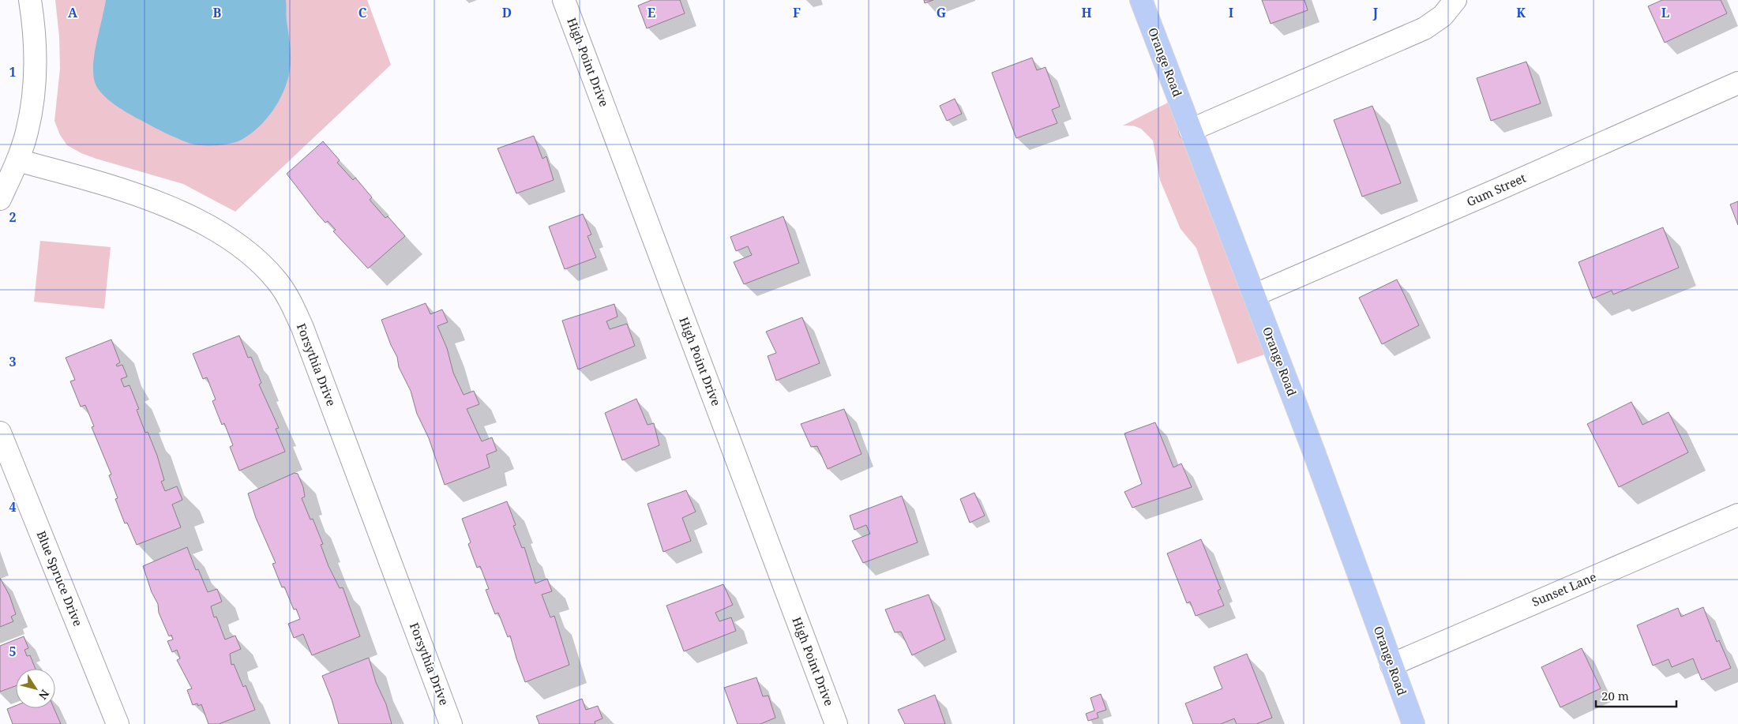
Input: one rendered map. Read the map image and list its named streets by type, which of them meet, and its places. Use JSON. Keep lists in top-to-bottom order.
{
  "streets": {
    "main road": ["Orange Road"],
    "street": [
      "High Point Drive",
      "Gum Street",
      "Forsythia Drive",
      "Blue Spruce Drive",
      "Sunset Lane"
    ]
  },
  "crossings": [
    ["Orange Road", "Gum Street"],
    ["Orange Road", "Sunset Lane"]
  ],
  "scale_bar": "20 m",
  "north": "bottom right",
  "grid": {
    "columns": [
      "A",
      "B",
      "C",
      "D",
      "E",
      "F",
      "G",
      "H",
      "I",
      "J",
      "K",
      "L"
    ],
    "rows": [
      "1",
      "2",
      "3",
      "4",
      "5"
    ]
  }
}
